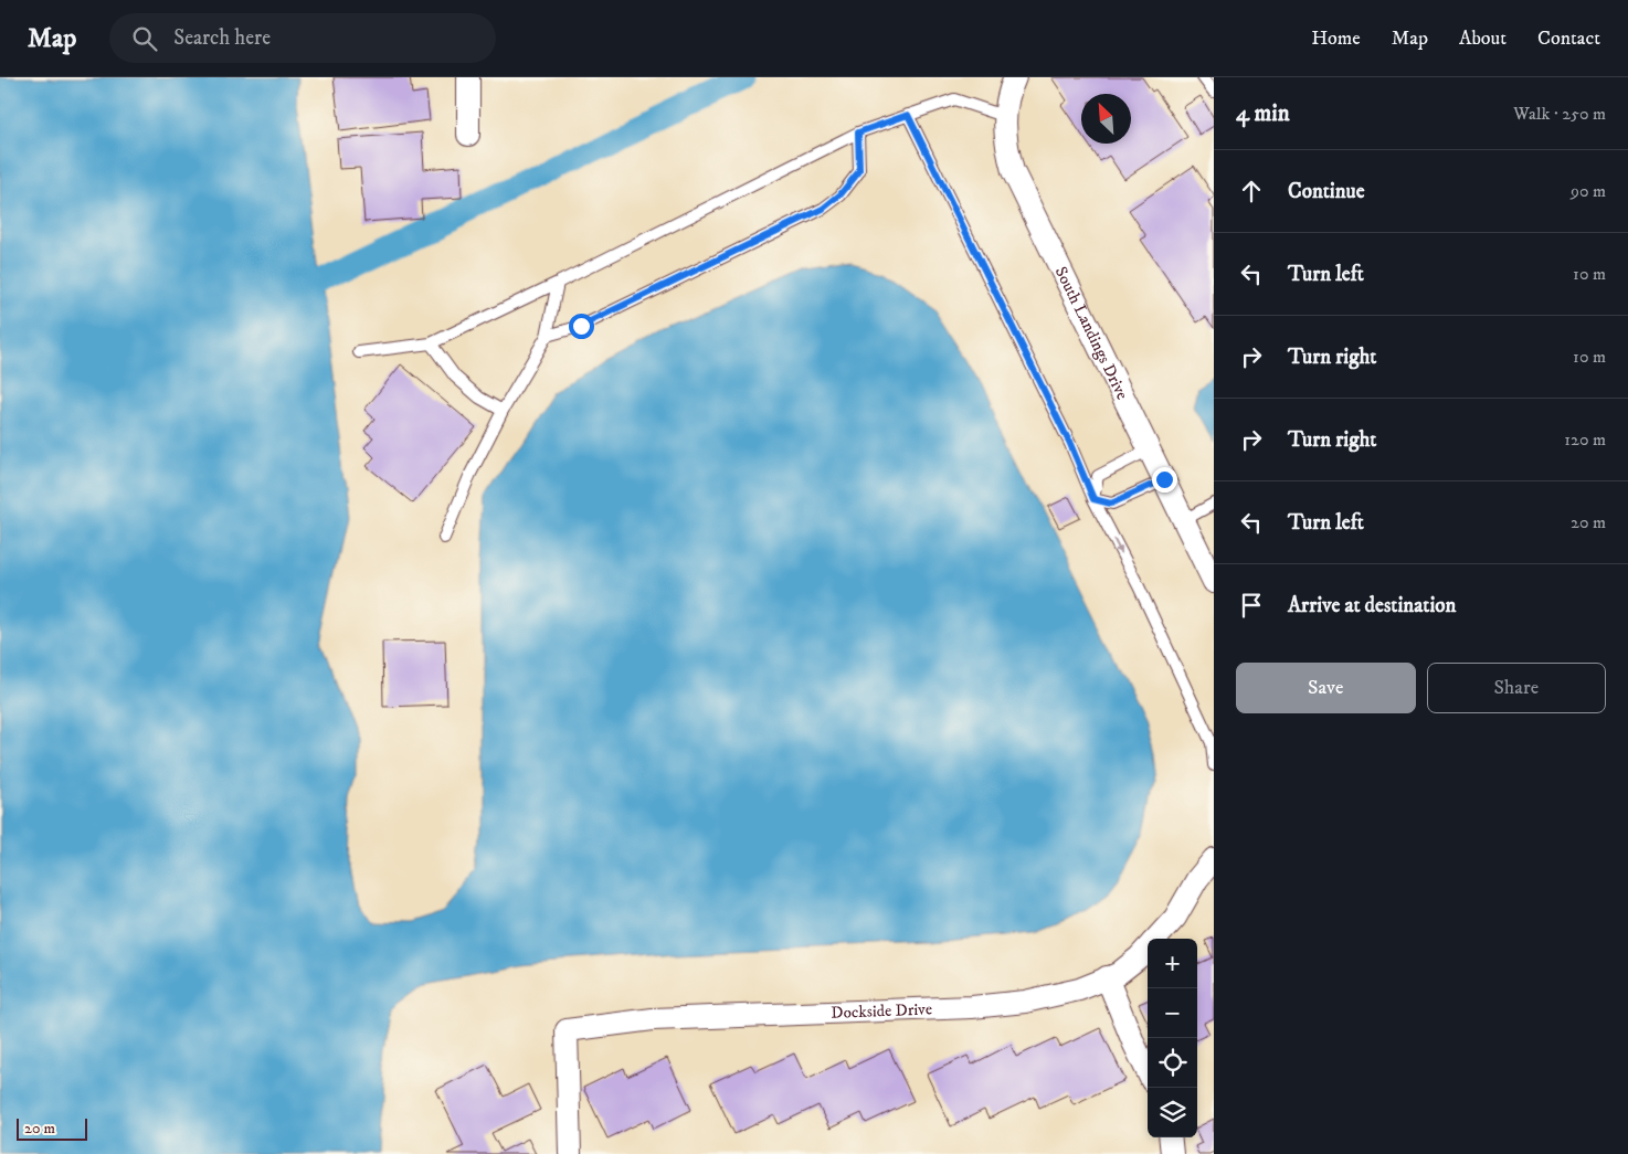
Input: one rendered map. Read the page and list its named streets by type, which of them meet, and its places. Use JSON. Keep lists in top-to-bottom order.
{
  "streets": {
    "street": ["South Landings Drive", "Dockside Drive"]
  },
  "scale_bar": "20 m",
  "north": "top left",
  "page": {
    "header": "Map",
    "search": "Search here",
    "nav": [
      "Home",
      "Map",
      "About",
      "Contact"
    ],
    "heading": ["4 min", "Walk · 250 m"],
    "list": [
      ["Continue", "90 m"],
      ["Turn left", "10 m"],
      ["Turn right", "10 m"],
      ["Turn right", "120 m"],
      ["Turn left", "20 m"],
      "Arrive at destination"
    ],
    "buttons": ["Save", "Share"],
    "map_buttons": ["+", "−"],
    "scale": "20 m"
  }
}
